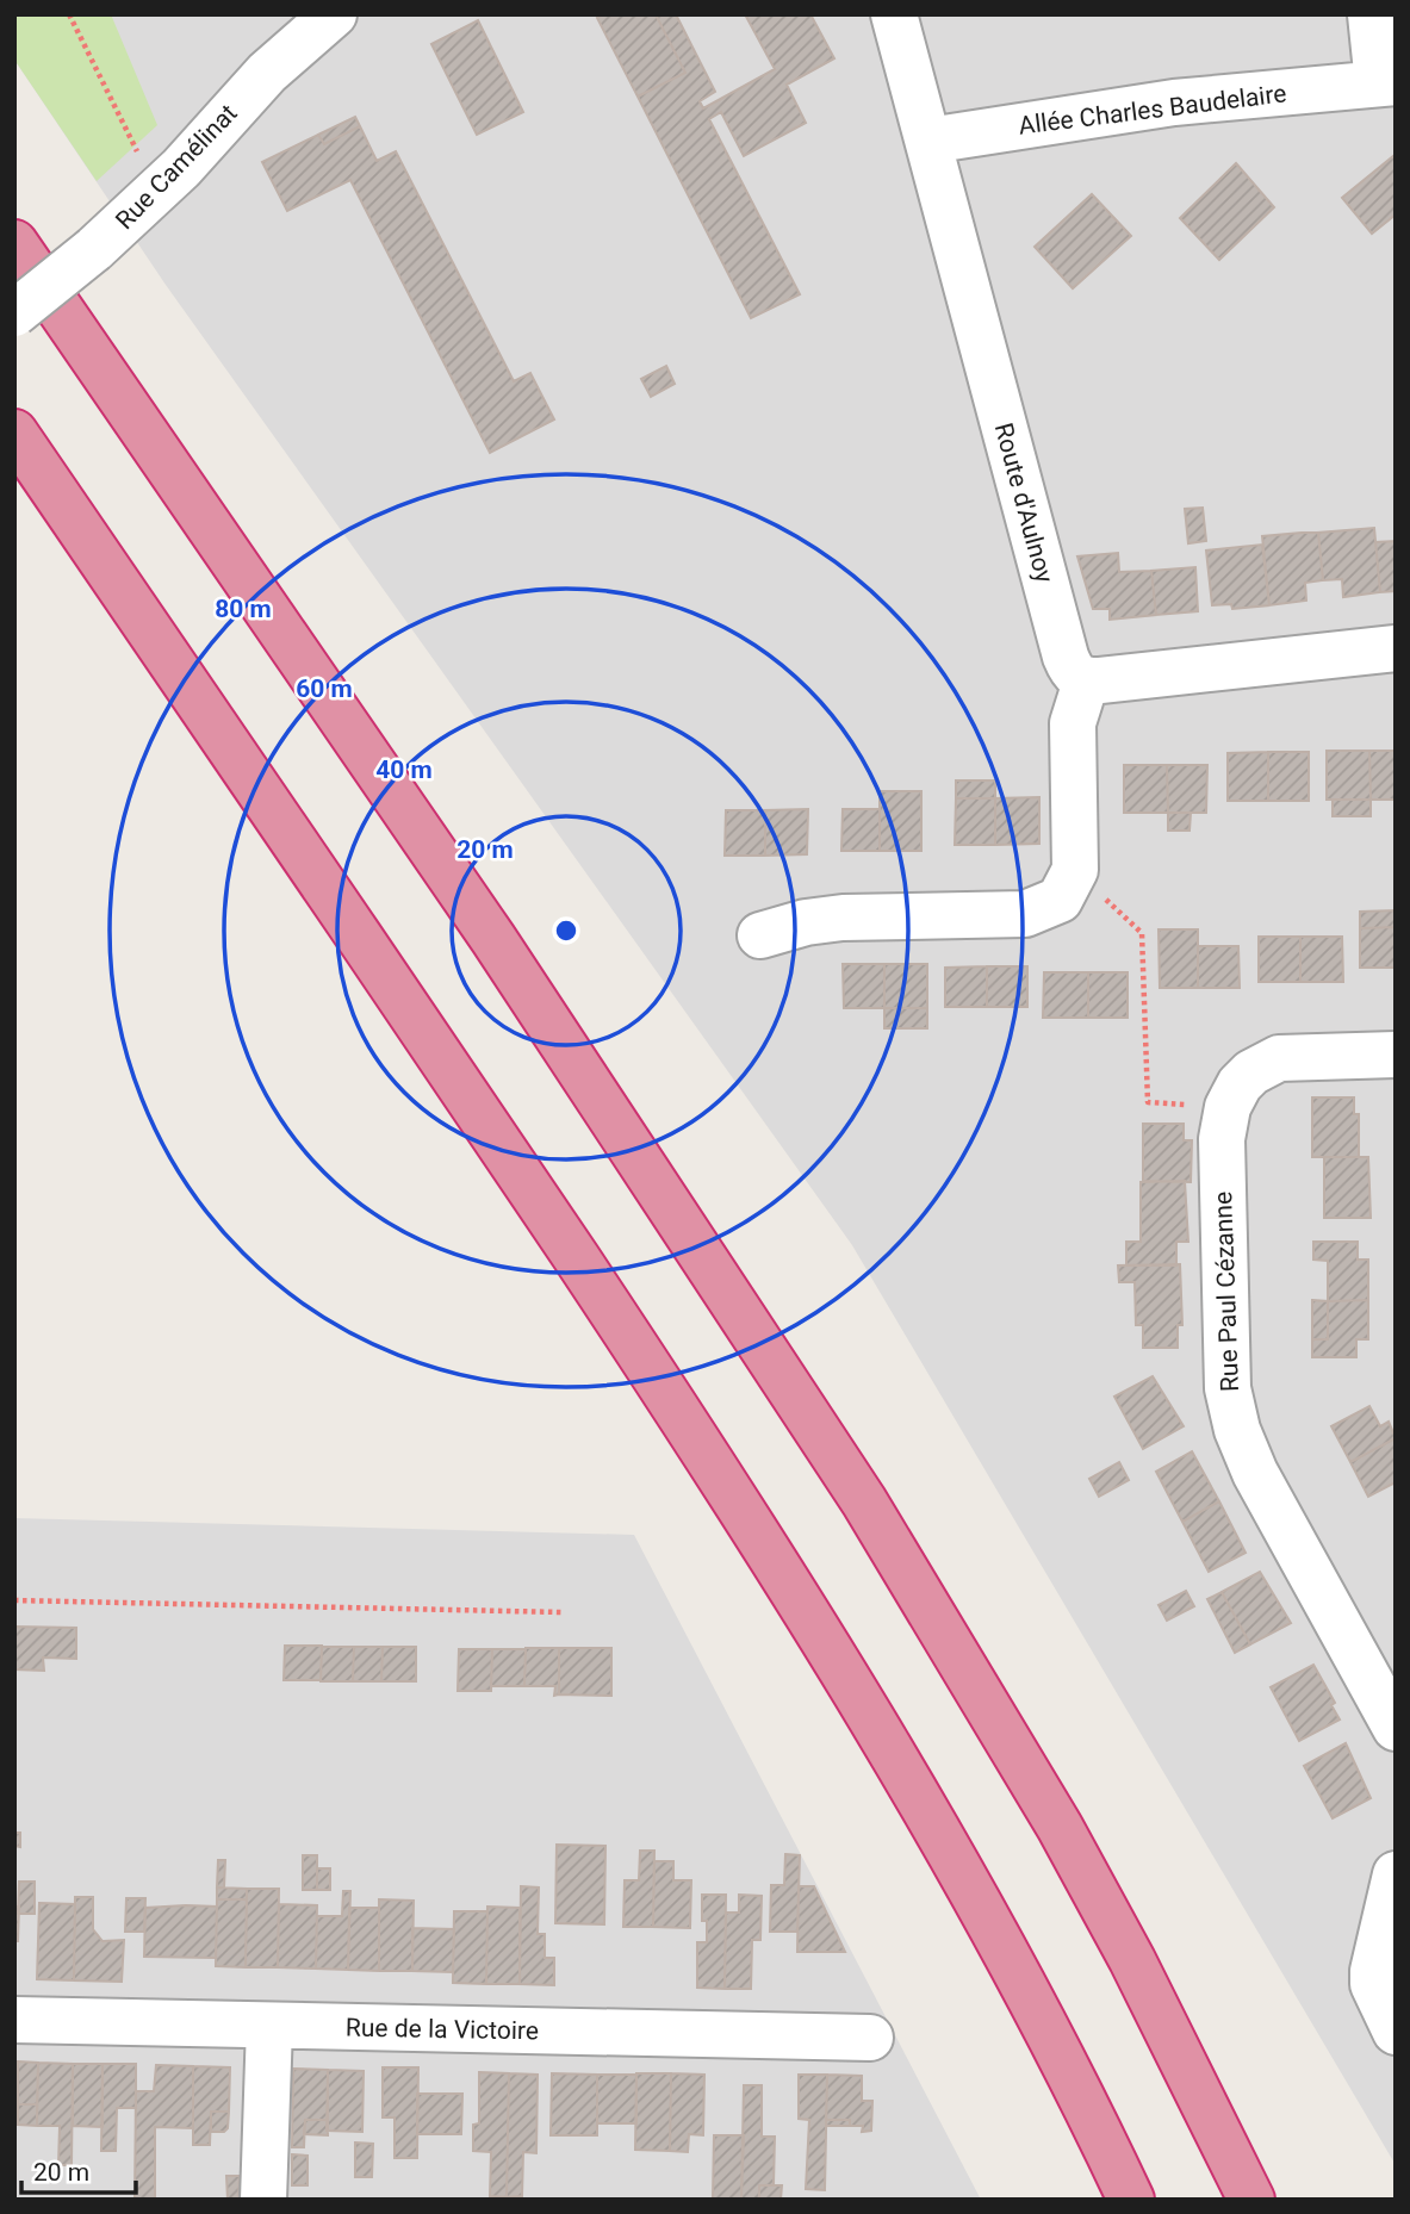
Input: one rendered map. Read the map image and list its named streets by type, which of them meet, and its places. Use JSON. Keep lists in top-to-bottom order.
{
  "streets": {
    "street": [
      "Allée Charles Baudelaire",
      "Rue Camélinat",
      "Route d'Aulnoy",
      "Rue Paul Cézanne",
      "Rue de la Victoire"
    ]
  },
  "crossings": [
    ["Allée Charles Baudelaire", "Route d'Aulnoy"]
  ],
  "scale_bar": "20 m",
  "rings": [
    "80 m",
    "60 m",
    "40 m",
    "20 m"
  ]
}
